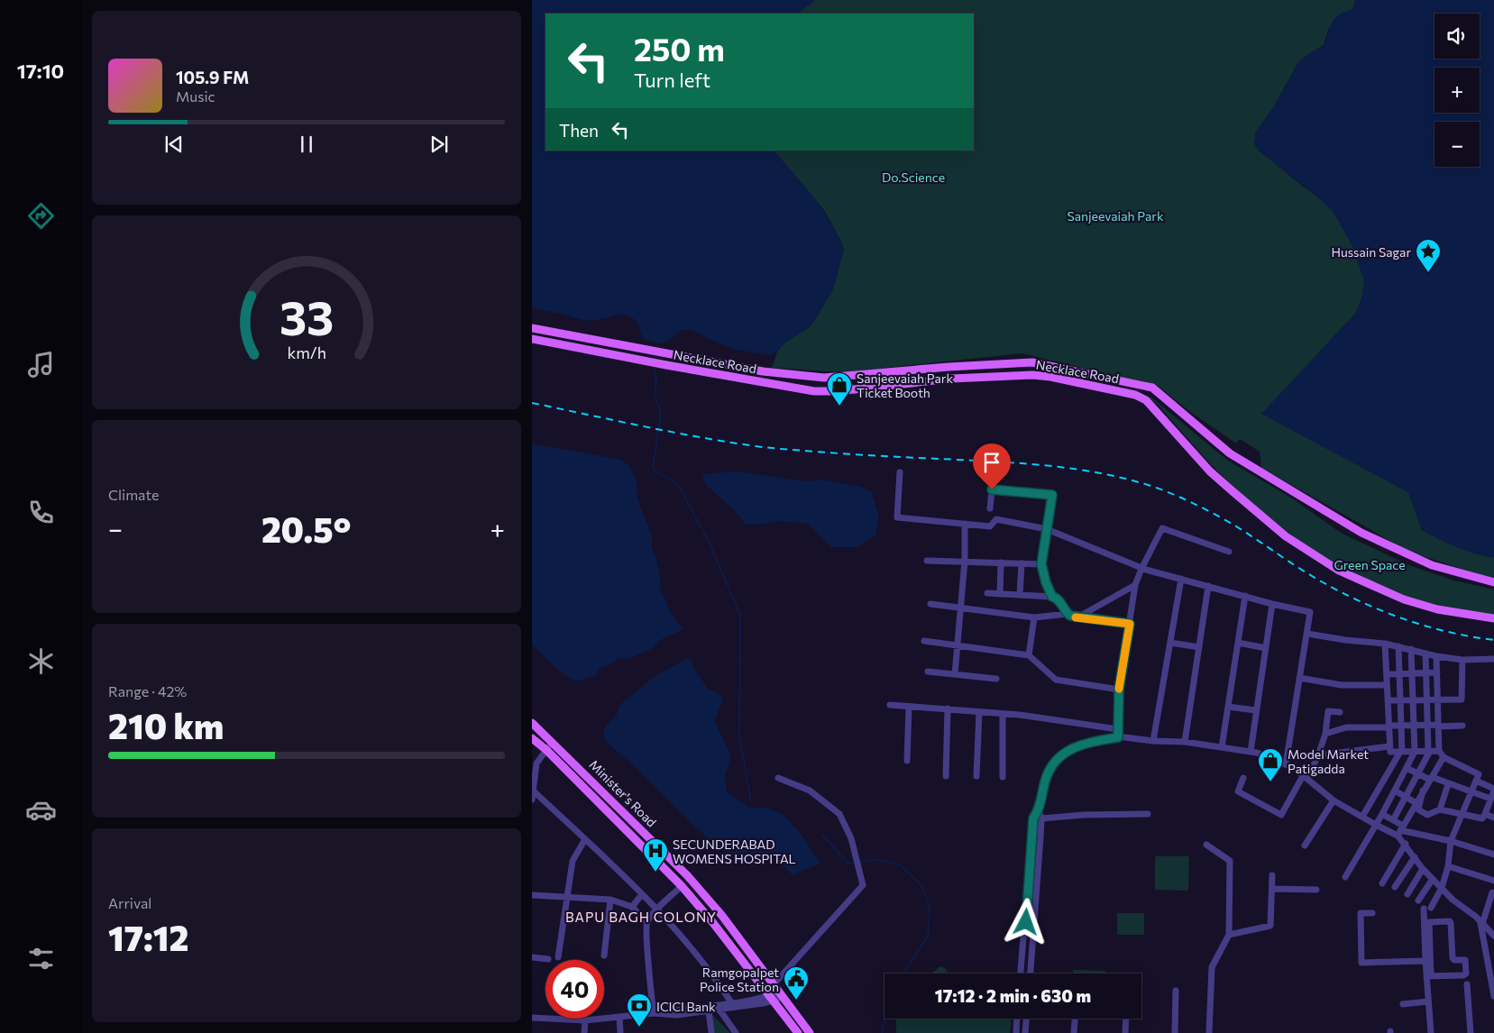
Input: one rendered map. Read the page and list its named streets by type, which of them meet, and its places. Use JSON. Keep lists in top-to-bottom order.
{
  "streets": {
    "main road": ["Necklace Road", "Minister's Road"]
  },
  "districts": ["BAPU BAGH COLONY"],
  "parks": ["Do.Science", "Sanjeevaiah Park", "Green Space"],
  "places": {
    "place": ["Hussain Sagar"],
    "shop": ["Sanjeevaiah Park Ticket Booth", "Model Market Patigadda"],
    "hospital": ["SECUNDERABAD WOMENS HOSPITAL"],
    "public building": ["Ramgopalpet Police Station"],
    "bank": ["ICICI Bank"]
  },
  "page": {
    "tabs": "17:10",
    "map_buttons": ["+", "−"],
    "turn": ["250 m", "Turn left"],
    "song": ["105.9 FM", "Music"],
    "then": "Then",
    "tile": [
      "Climate",
      ["Range · 42%", "210 km"],
      ["Arrival", "17:12"]
    ],
    "heat": ["−", "20.5°", "+"],
    "limit": "40",
    "trip": "17:12 · 2 min · 630 m",
    "gauge": ["33", "km/h"]
  }
}
